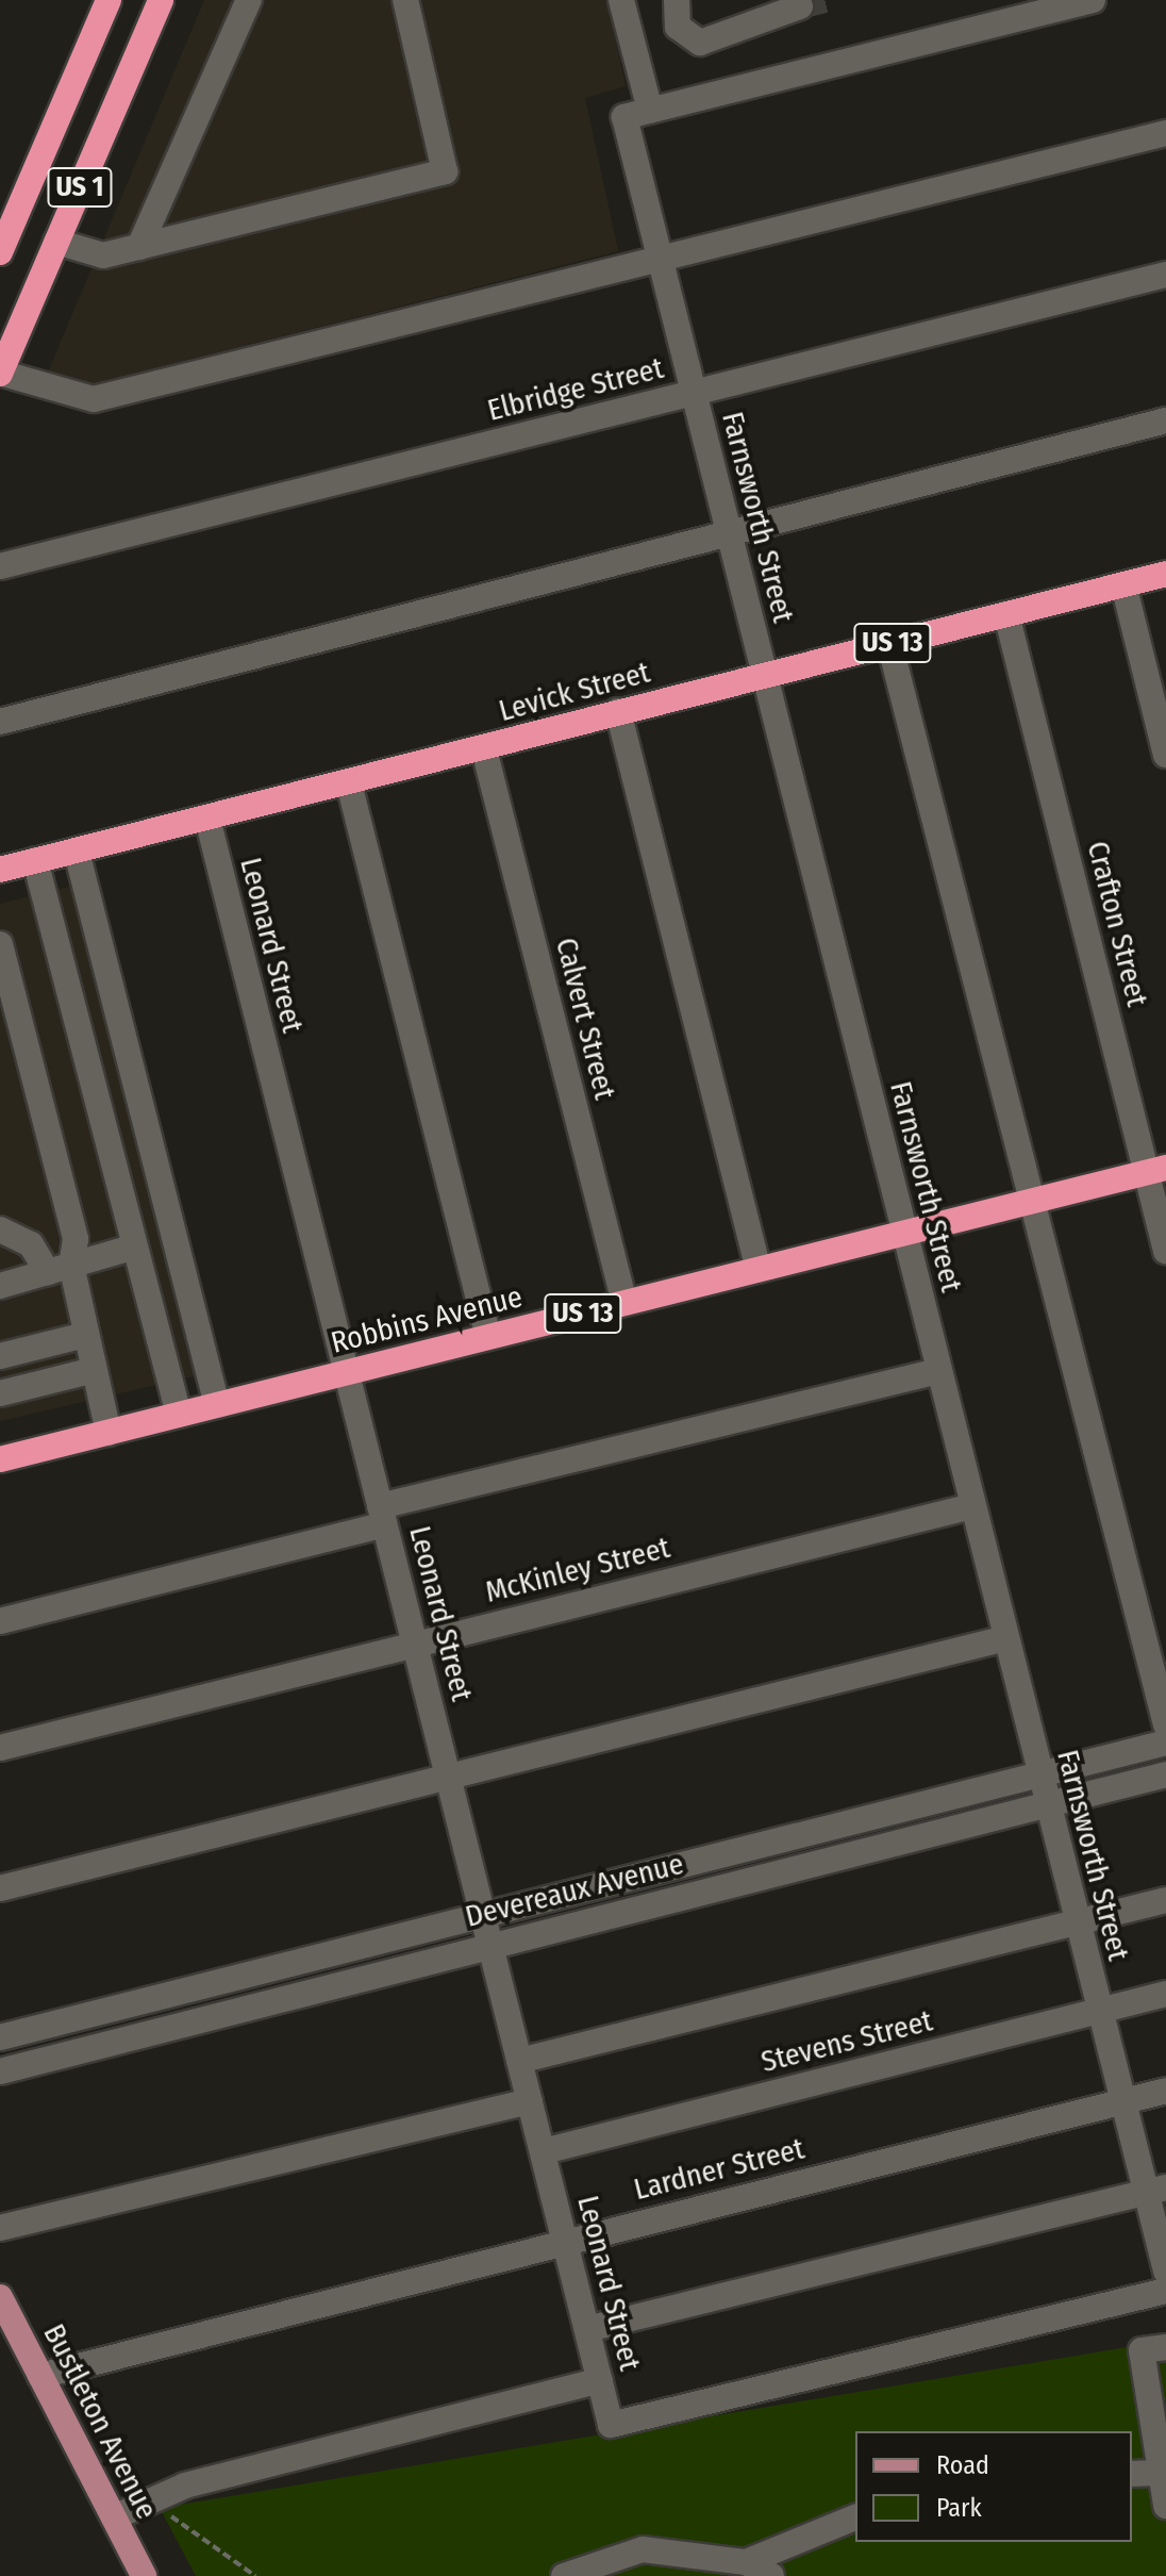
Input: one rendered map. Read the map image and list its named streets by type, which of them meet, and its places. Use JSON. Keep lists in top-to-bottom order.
{
  "streets": {
    "highway": [
      "US 1",
      "US 13",
      "Levick Street",
      "Robbins Avenue"
    ],
    "main road": ["Bustleton Avenue"],
    "street": [
      "Elbridge Street",
      "Farnsworth Street",
      "Crafton Street",
      "Leonard Street",
      "Calvert Street",
      "McKinley Street",
      "Devereaux Avenue",
      "Stevens Street",
      "Lardner Street"
    ]
  },
  "crossings": [
    ["Elbridge Street", "Farnsworth Street"],
    ["Farnsworth Street", "Levick Street"],
    ["Farnsworth Street", "Robbins Avenue"],
    ["Farnsworth Street", "McKinley Street"],
    ["Farnsworth Street", "Devereaux Avenue"],
    ["Farnsworth Street", "Stevens Street"],
    ["Farnsworth Street", "Lardner Street"],
    ["Levick Street", "Crafton Street"],
    ["Levick Street", "Leonard Street"],
    ["Levick Street", "Calvert Street"],
    ["Crafton Street", "Robbins Avenue"],
    ["Leonard Street", "Robbins Avenue"],
    ["Leonard Street", "McKinley Street"],
    ["Leonard Street", "Devereaux Avenue"],
    ["Leonard Street", "Stevens Street"],
    ["Leonard Street", "Lardner Street"],
    ["Calvert Street", "Robbins Avenue"],
    ["Lardner Street", "Bustleton Avenue"]
  ],
  "legend": ["Road", "Park"]
}
